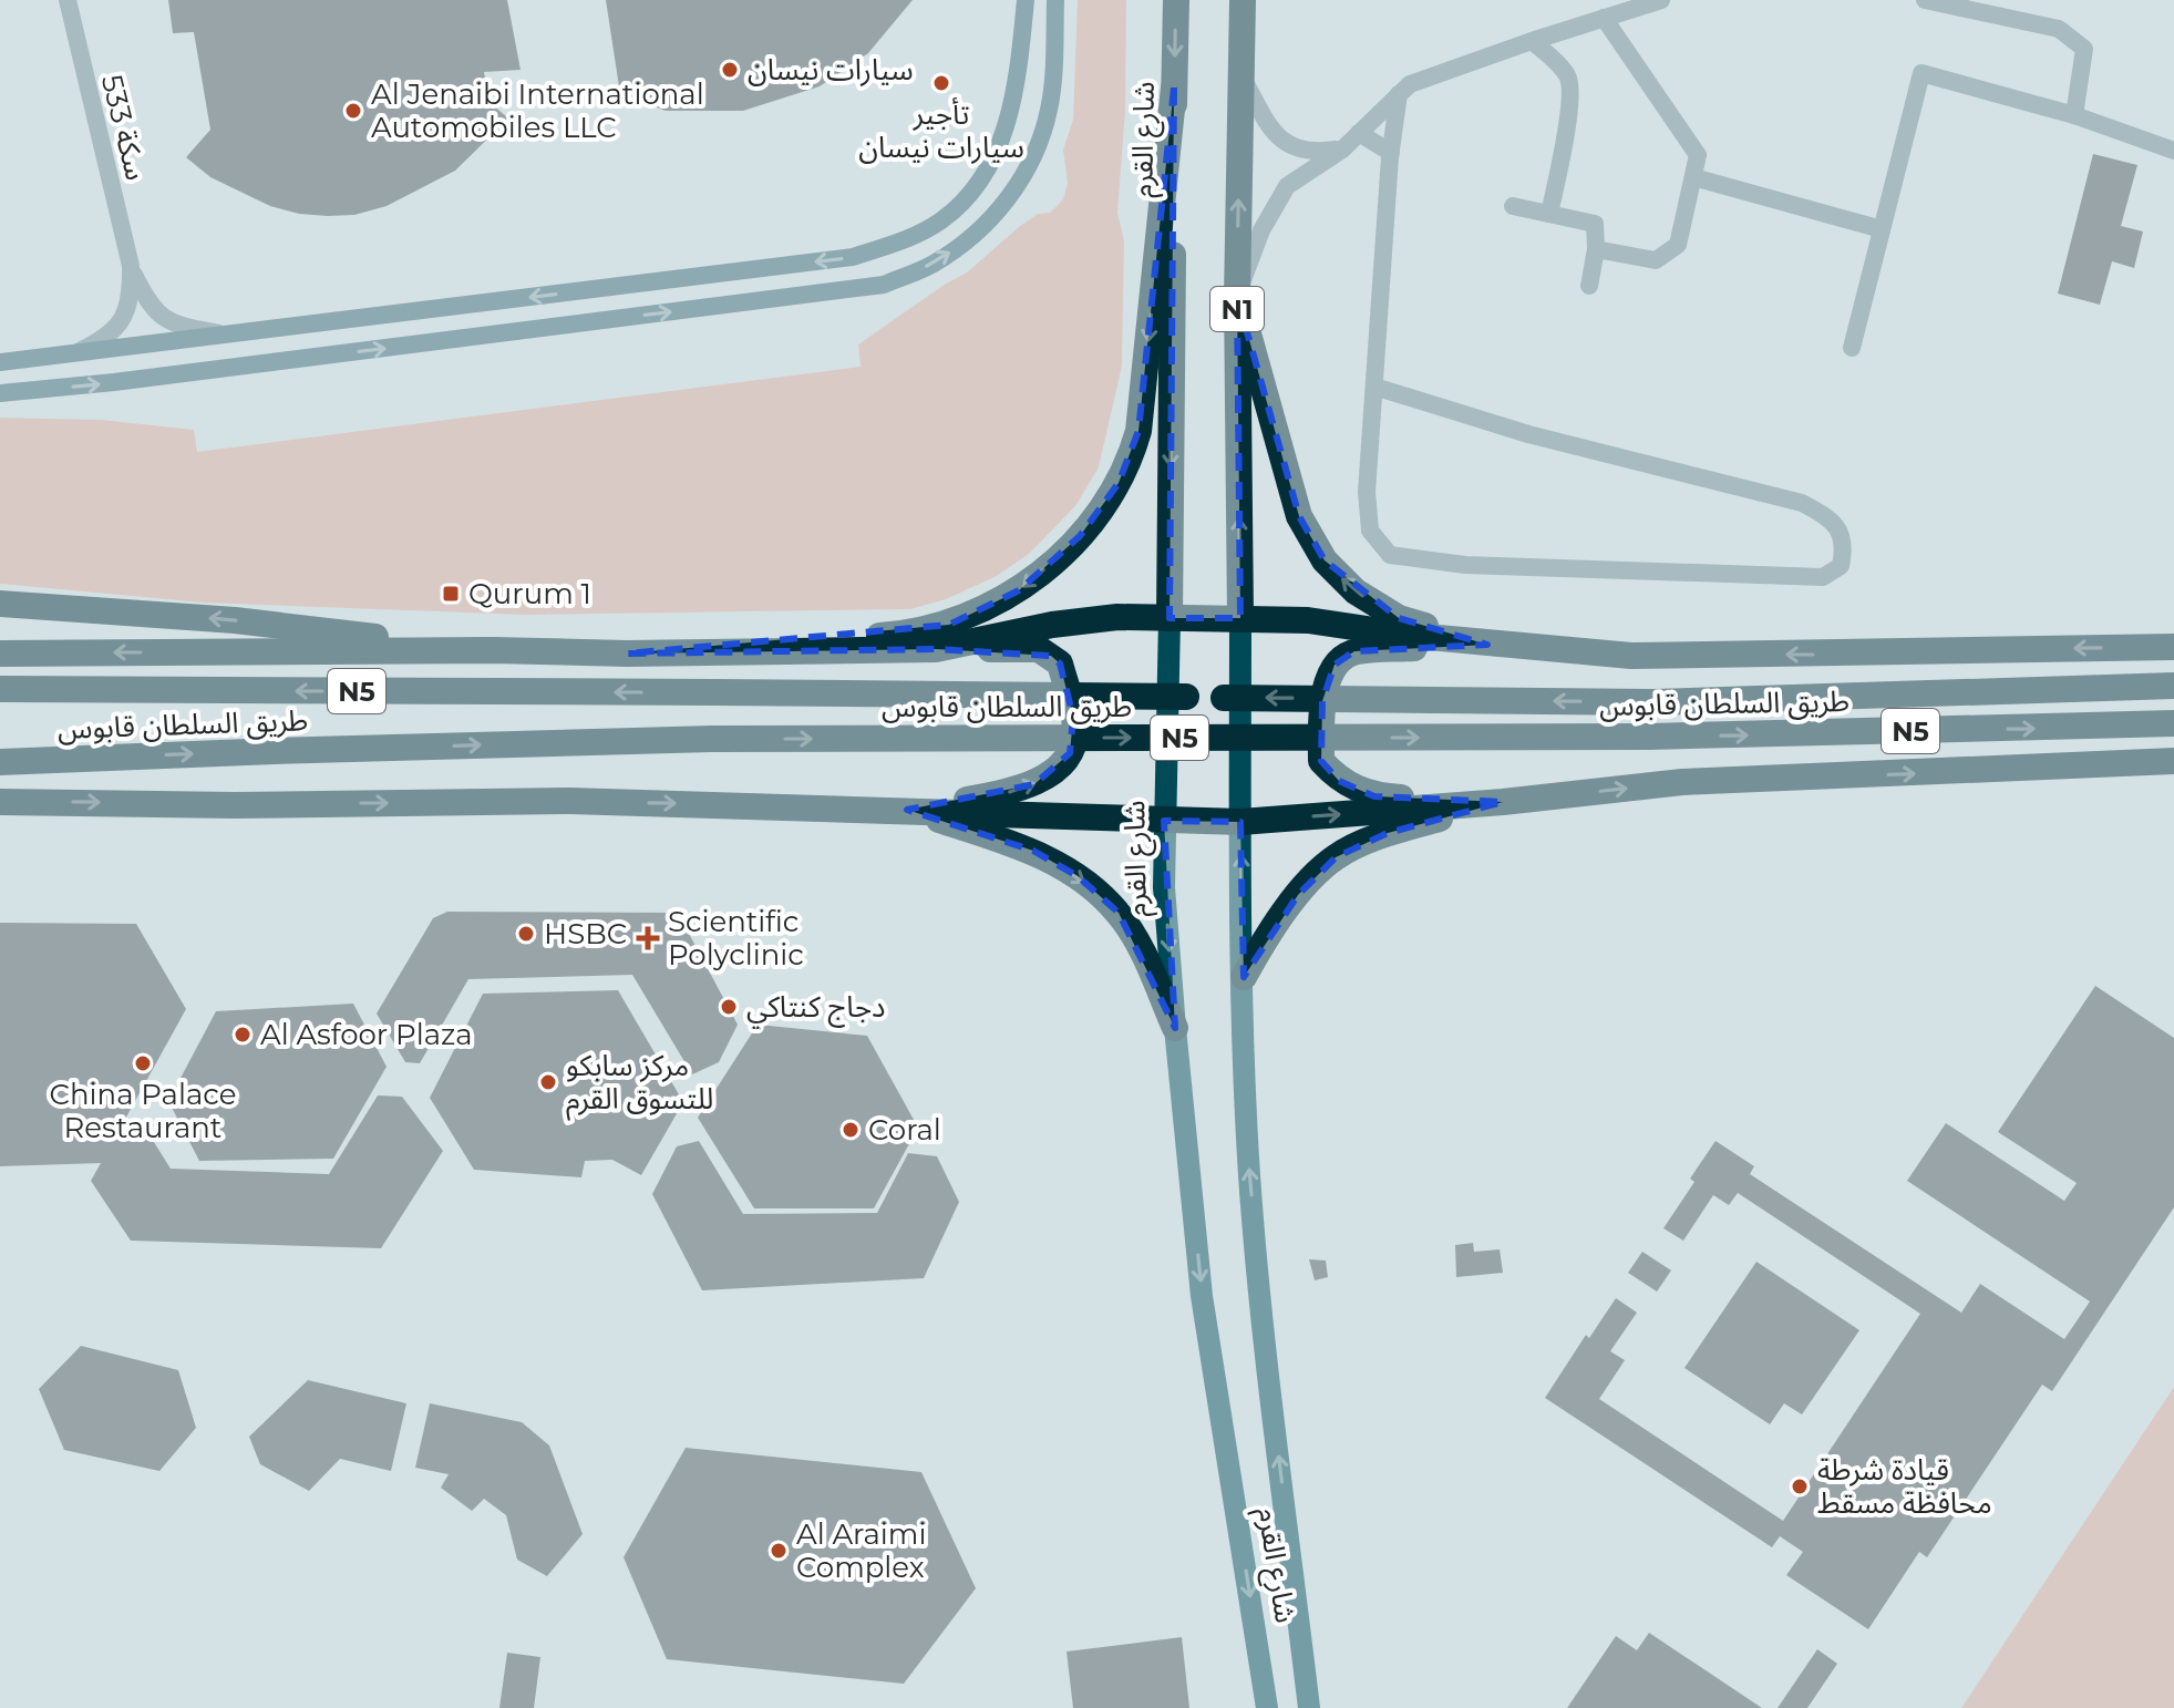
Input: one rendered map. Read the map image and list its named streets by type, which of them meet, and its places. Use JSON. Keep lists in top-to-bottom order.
{
  "streets": {
    "highway": [
      "شارع القرم",
      "N1",
      "N5",
      "طريق السلطان قابوس"
    ],
    "street": ["سكة 533"]
  },
  "places": {
    "other": [
      "سيارات نيسان",
      "تأجير سيارات نيسان",
      "Al Jenaibi International Automobiles LLC",
      "HSBC",
      "دجاج كنتاكي",
      "Al Asfoor Plaza",
      "China Palace Restaurant",
      "مركز سابكو للتسوق القرم",
      "Coral",
      "قيادة شرطة محافظة مسقط",
      "Al Araimi Complex"
    ],
    "transit": ["Qurum 1"],
    "health": ["Scientific Polyclinic"]
  }
}
